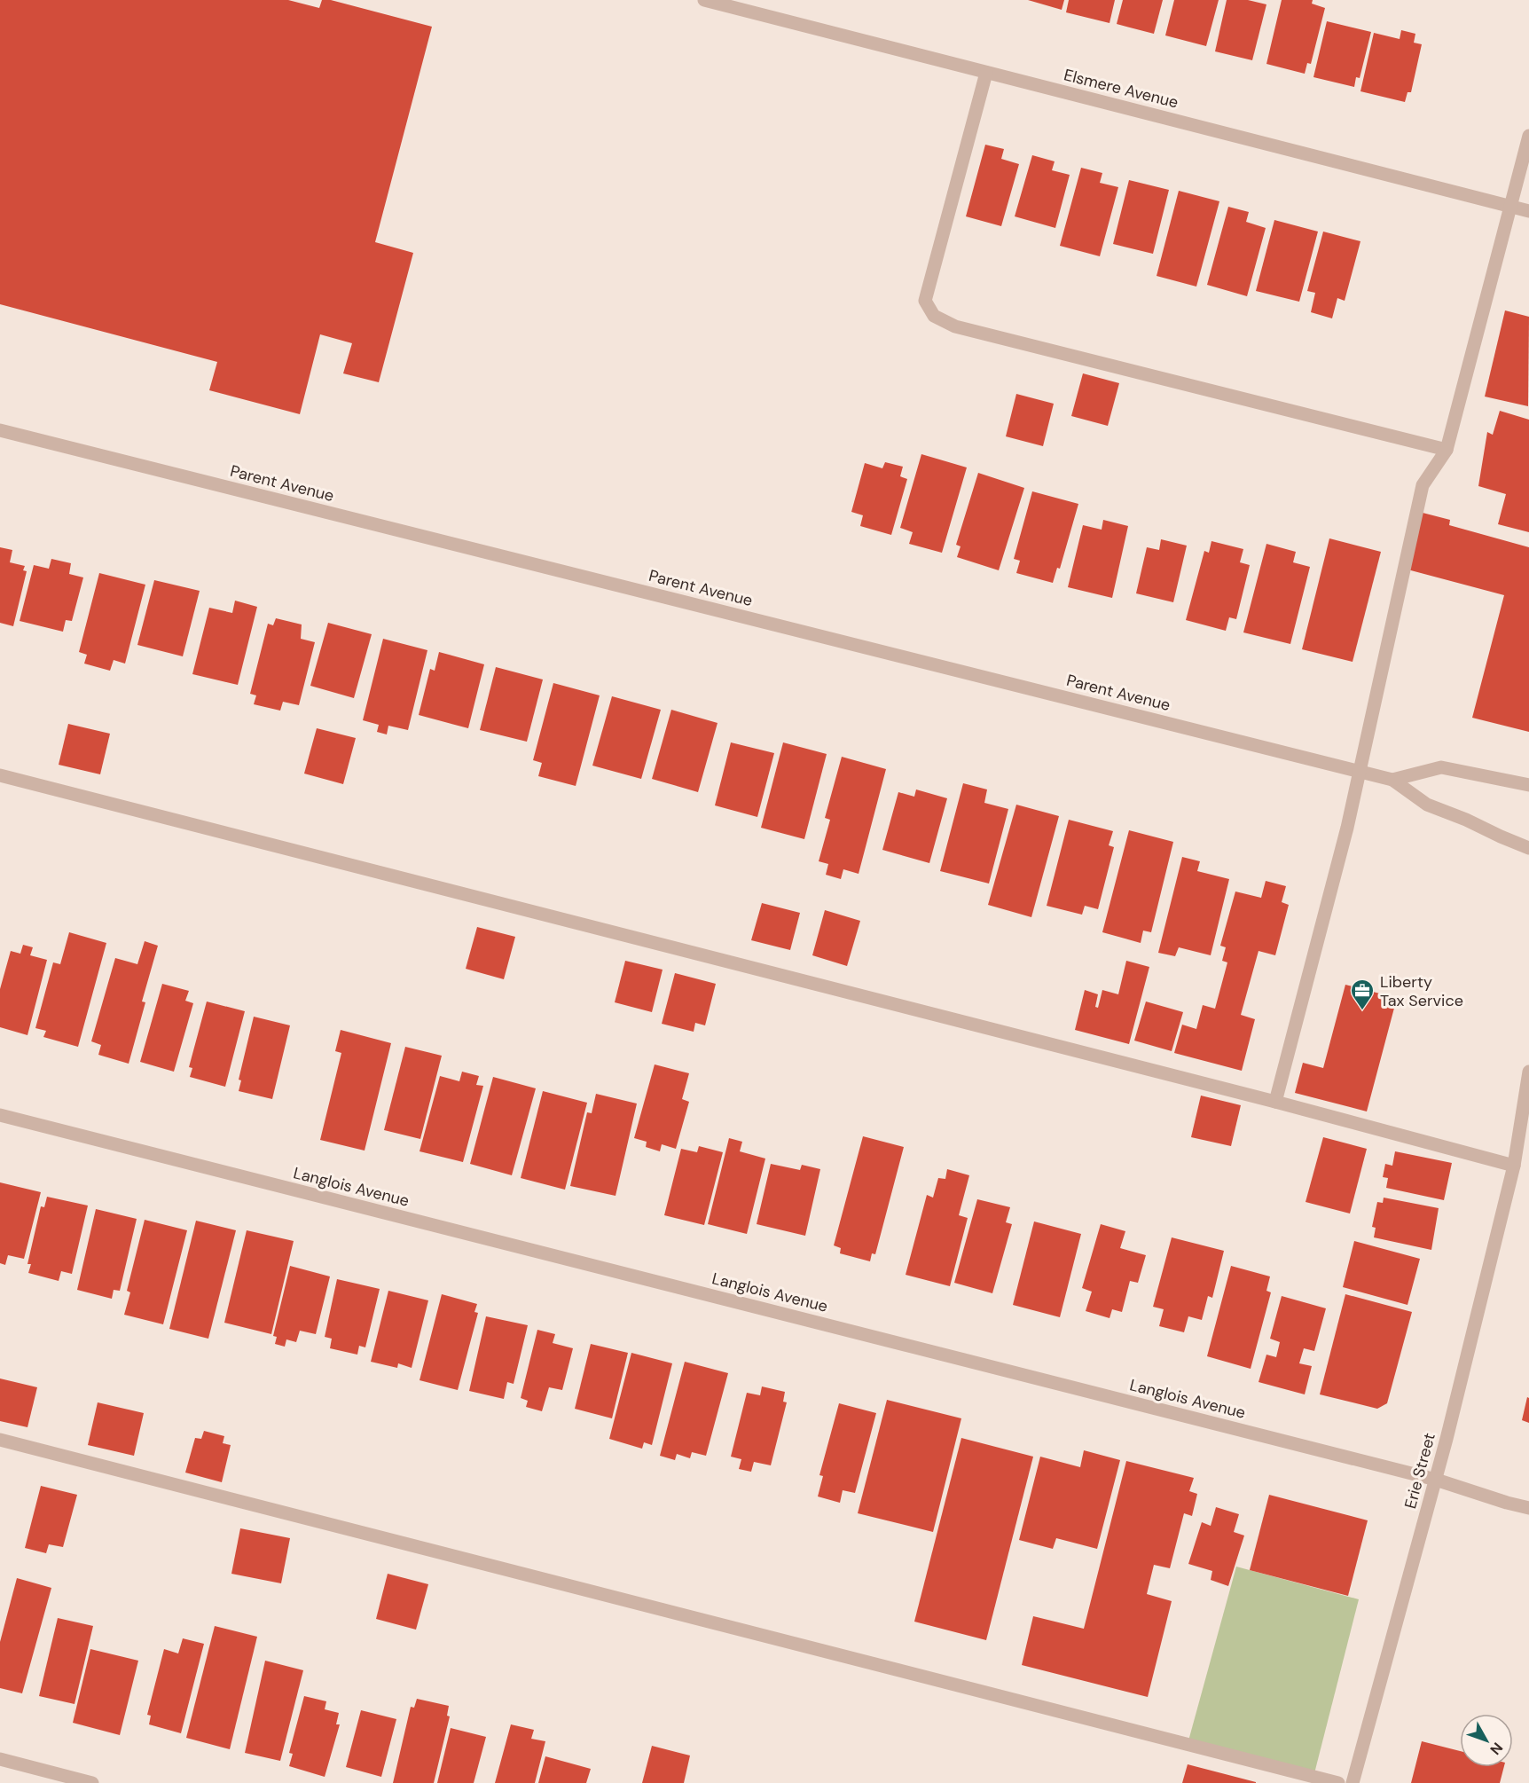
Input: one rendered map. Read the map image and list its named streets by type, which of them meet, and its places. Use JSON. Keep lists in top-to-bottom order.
{
  "streets": {
    "street": [
      "Elsmere Avenue",
      "Parent Avenue",
      "Langlois Avenue",
      "Erie Street"
    ]
  },
  "crossings": [
    ["Langlois Avenue", "Erie Street"]
  ],
  "places": {
    "office": ["Liberty Tax Service"]
  },
  "north": "bottom right"
}
